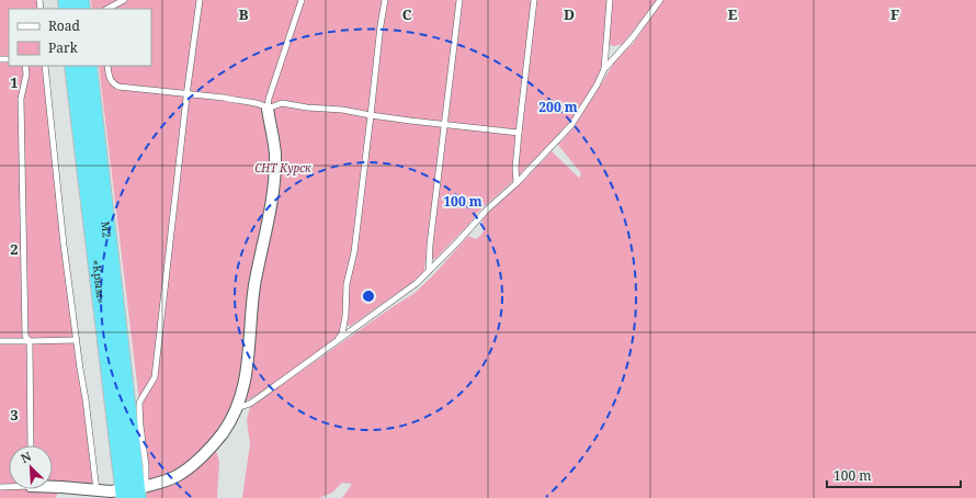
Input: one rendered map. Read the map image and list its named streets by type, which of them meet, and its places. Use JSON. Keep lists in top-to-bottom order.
{
  "streets": {
    "highway": ["М2", "«Крым»"]
  },
  "crossings": [
    ["М2", "«Крым»"]
  ],
  "parks": ["СНТ Курск"],
  "legend": ["Road", "Park"],
  "scale_bar": "100 m",
  "north": "top left",
  "grid": {
    "columns": [
      "B",
      "C",
      "D",
      "E",
      "F"
    ],
    "rows": ["1", "2", "3"]
  },
  "rings": ["200 m", "100 m"]
}
